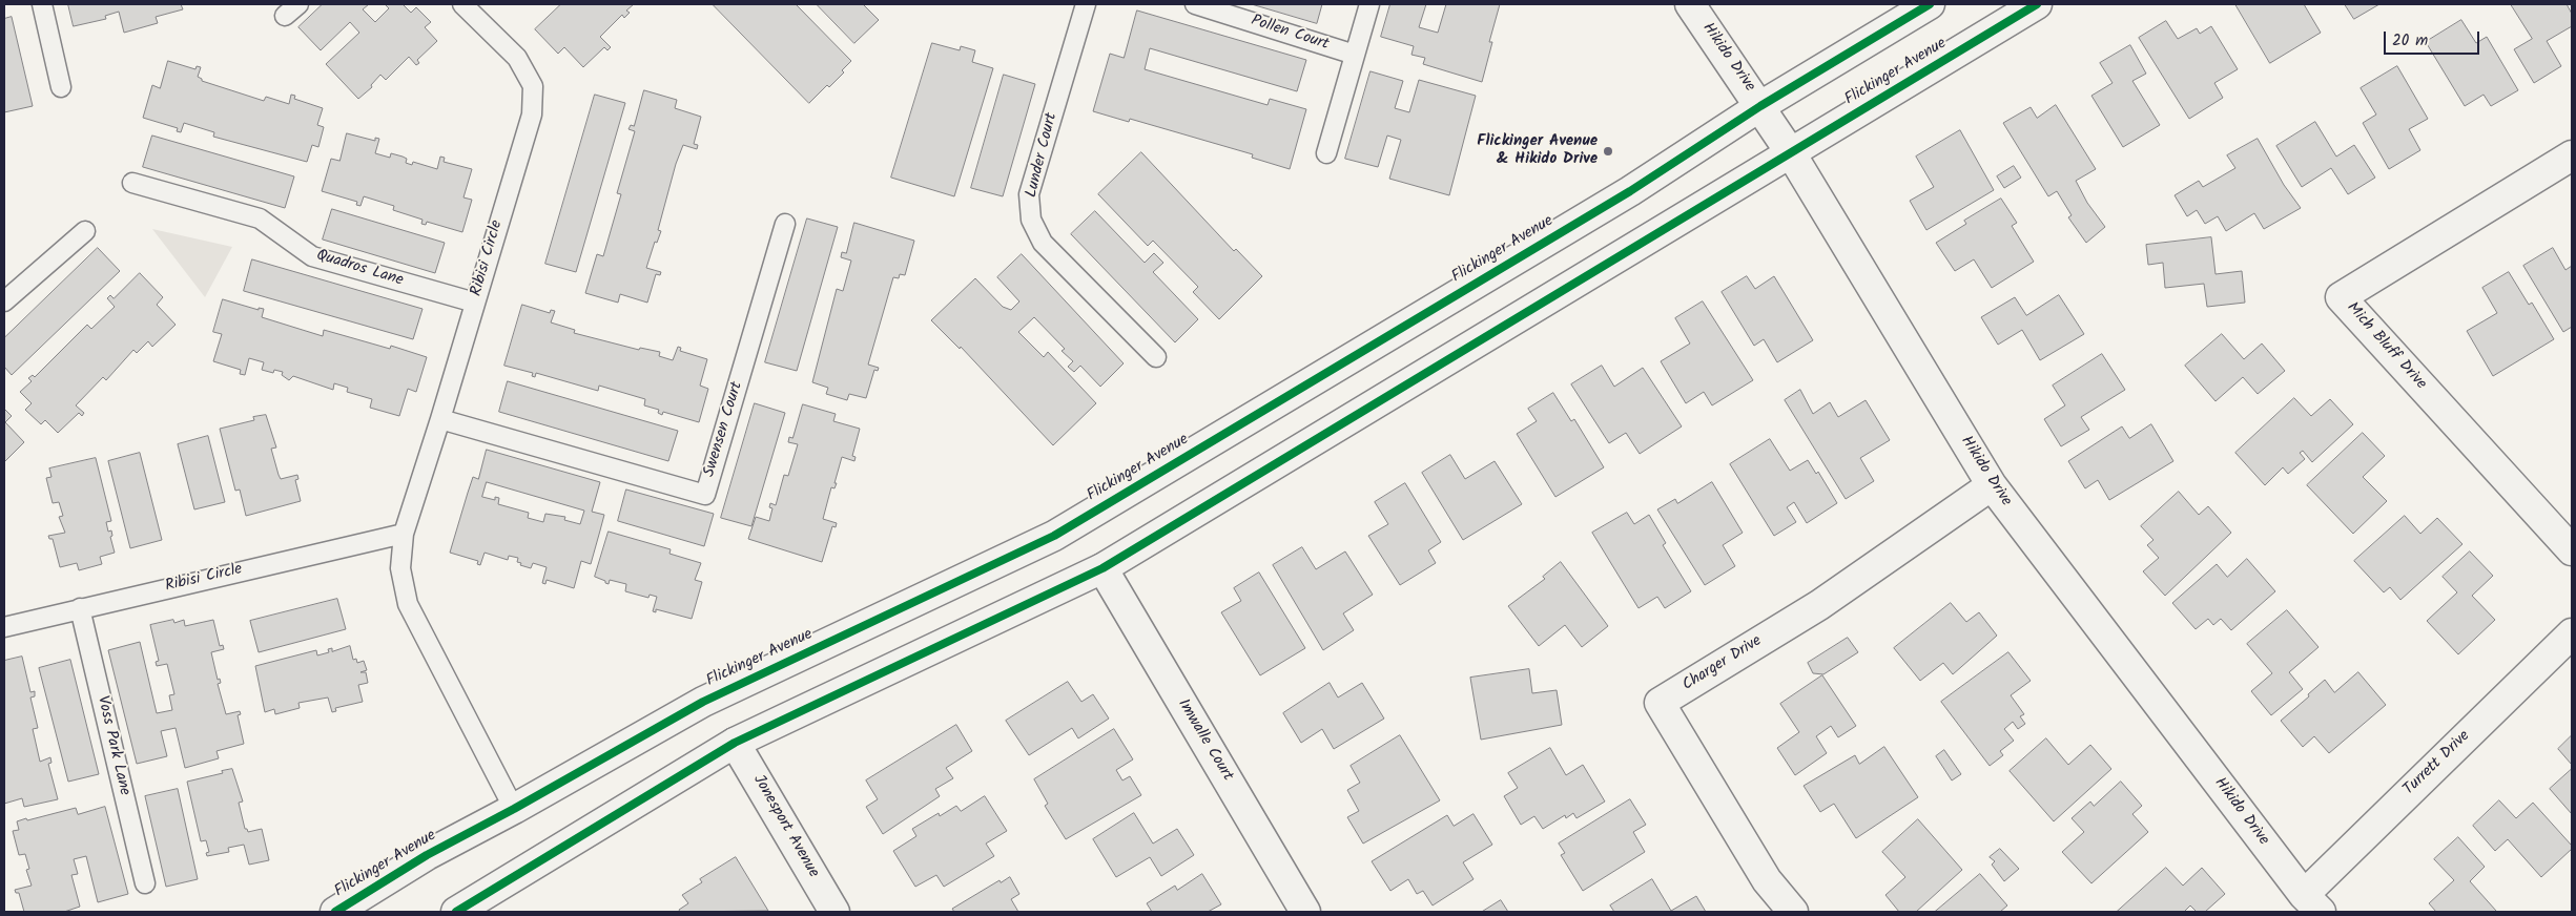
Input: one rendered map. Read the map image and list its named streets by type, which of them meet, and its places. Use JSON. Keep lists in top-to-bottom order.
{
  "streets": {
    "main road": [
      "Hikido Drive",
      "Flickinger Avenue",
      "Mich Bluff Drive",
      "Charger Drive",
      "Imwalle Court",
      "Turrett Drive",
      "Jonesport Avenue"
    ],
    "lane": [
      "Pollen Court",
      "Lunder Court",
      "Ribisi Circle",
      "Quadros Lane",
      "Swensen Court",
      "Voss Park Lane"
    ]
  },
  "crossings": [
    ["Hikido Drive", "Flickinger Avenue"],
    ["Hikido Drive", "Charger Drive"],
    ["Hikido Drive", "Turrett Drive"],
    ["Flickinger Avenue", "Ribisi Circle"],
    ["Flickinger Avenue", "Imwalle Court"],
    ["Flickinger Avenue", "Jonesport Avenue"],
    ["Ribisi Circle", "Quadros Lane"],
    ["Ribisi Circle", "Swensen Court"],
    ["Ribisi Circle", "Voss Park Lane"]
  ],
  "places": ["Flickinger Avenue & Hikido Drive"],
  "scale_bar": "20 m"
}
